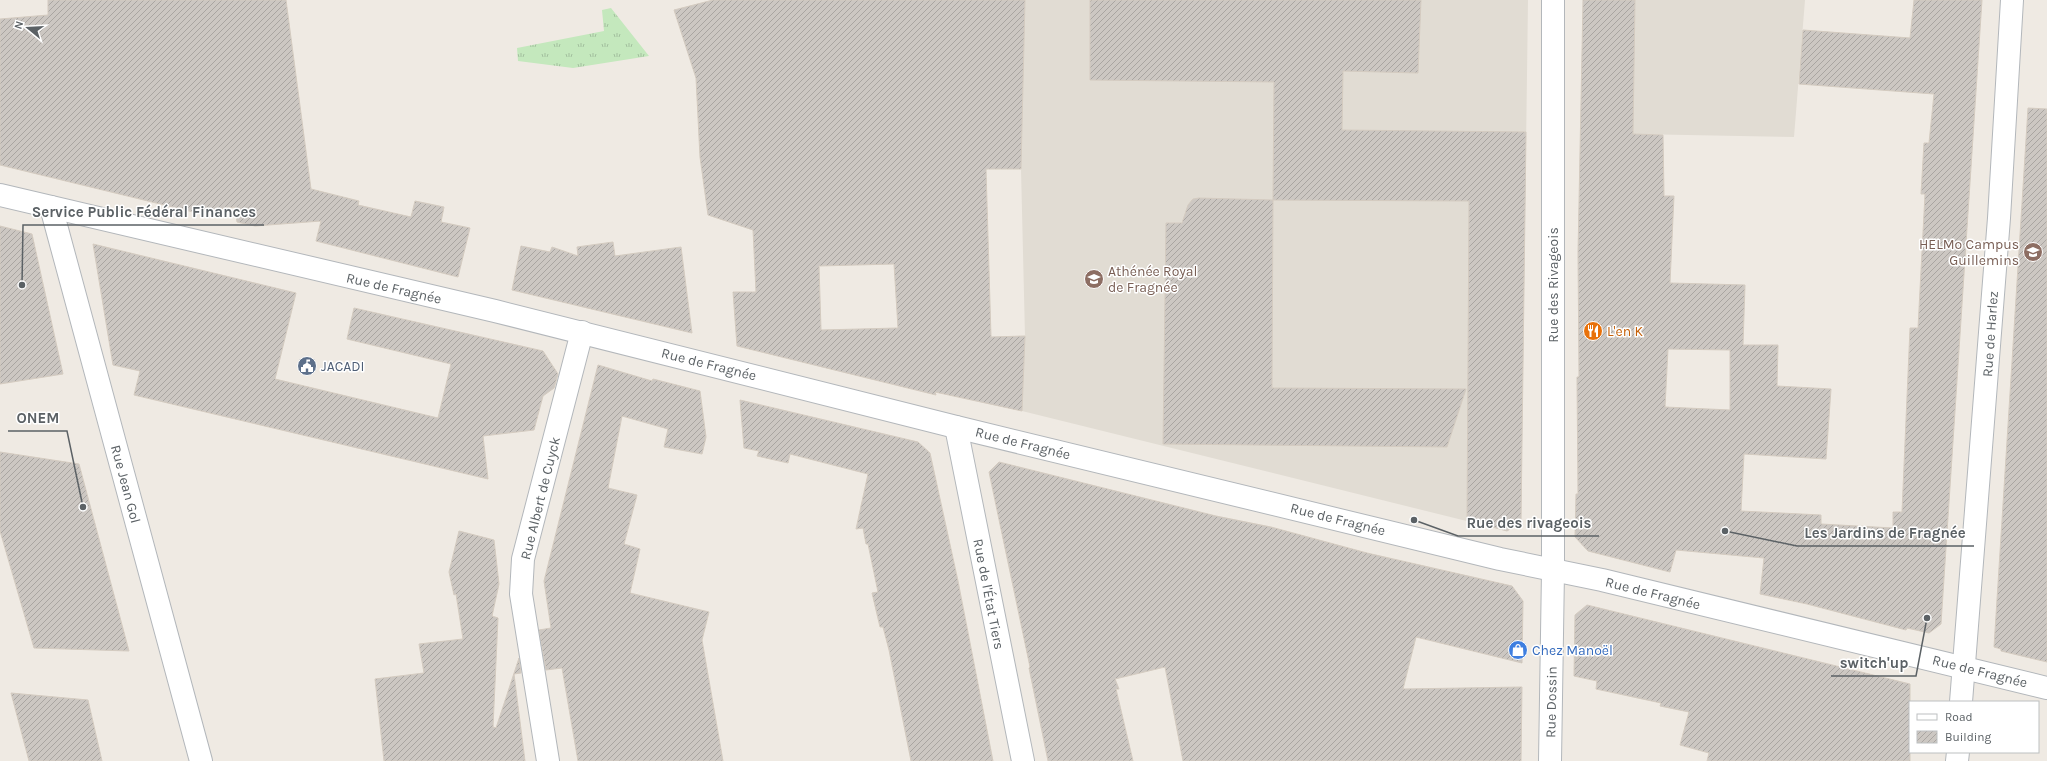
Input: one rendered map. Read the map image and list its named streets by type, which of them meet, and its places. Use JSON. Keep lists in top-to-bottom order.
{
  "streets": {
    "street": [
      "Rue des Rivageois",
      "Rue de Fragnée",
      "Rue de Harlez",
      "Rue Jean Gol",
      "Rue Albert de Cuyck",
      "Rue de l'État Tiers",
      "Rue Dossin"
    ]
  },
  "crossings": [
    ["Rue des Rivageois", "Rue de Fragnée"],
    ["Rue des Rivageois", "Rue Dossin"],
    ["Rue de Fragnée", "Rue de Harlez"],
    ["Rue de Fragnée", "Rue Jean Gol"],
    ["Rue de Fragnée", "Rue Albert de Cuyck"],
    ["Rue de Fragnée", "Rue de l'État Tiers"],
    ["Rue de Fragnée", "Rue Dossin"]
  ],
  "places": {
    "school or university": ["HELMo Campus Guillemins", "Athénée Royal de Fragnée"],
    "other": [
      "Service Public Fédéral Finances",
      "ONEM",
      "Rue des rivageois",
      "Les Jardins de Fragnée",
      "switch'up"
    ],
    "restaurant": ["L'en K"],
    "public building": ["JACADI"],
    "shop": ["Chez Manoël"]
  },
  "legend": ["Road", "Building"],
  "north": "left"
}
